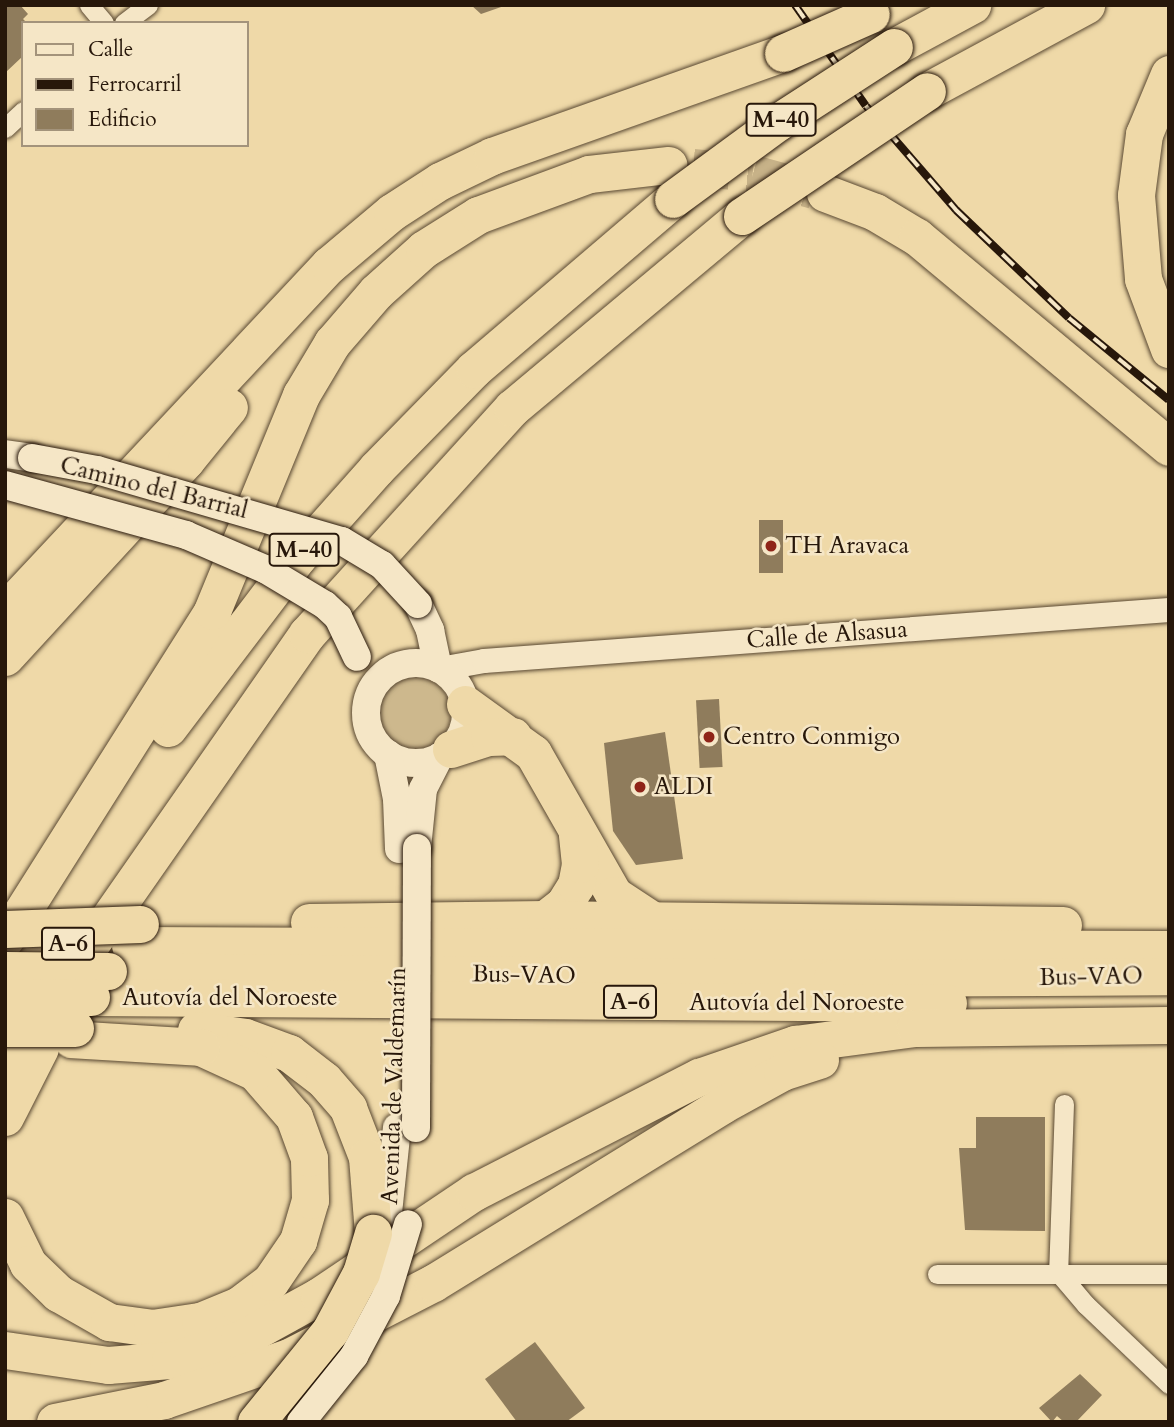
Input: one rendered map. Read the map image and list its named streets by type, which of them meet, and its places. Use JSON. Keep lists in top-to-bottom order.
{
  "streets": {
    "highway": [
      "M-40",
      "A-6",
      "Bus-VAO",
      "Autovía del Noroeste"
    ],
    "main road": ["Camino del Barrial", "Avenida de Valdemarín"],
    "street": ["Calle de Alsasua"]
  },
  "crossings": [
    ["Camino del Barrial", "Calle de Alsasua"],
    ["Camino del Barrial", "Avenida de Valdemarín"],
    ["Calle de Alsasua", "Avenida de Valdemarín"],
    ["Bus-VAO", "Autovía del Noroeste"]
  ],
  "places": ["TH Aravaca", "Centro Conmigo", "ALDI"],
  "legend": ["Calle", "Ferrocarril", "Edificio"]
}
